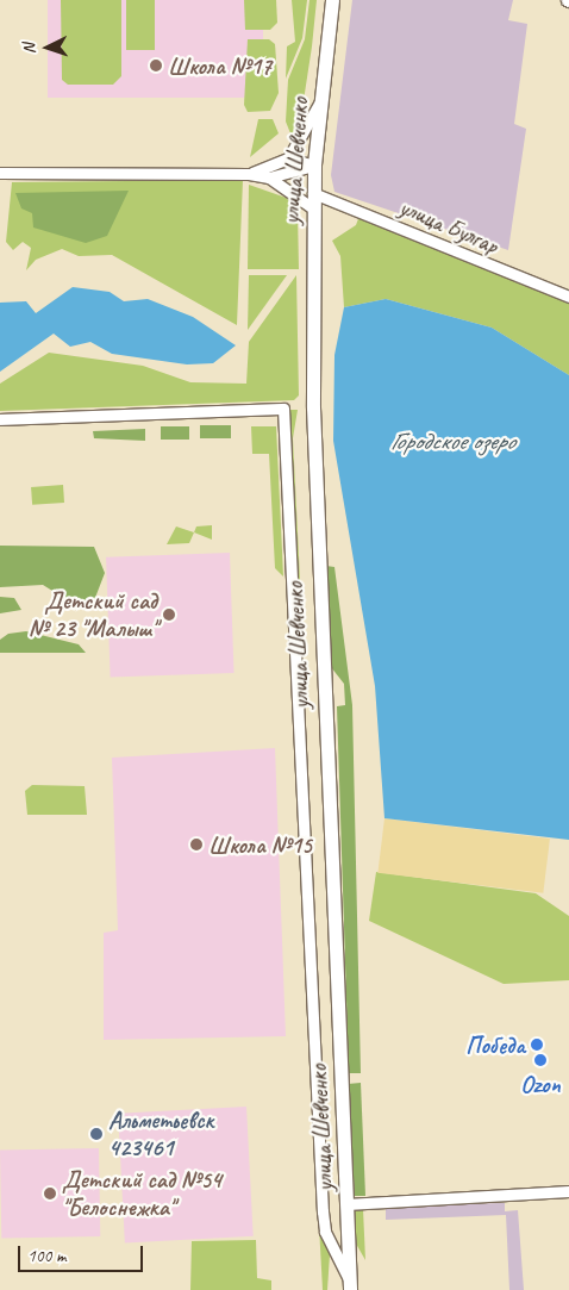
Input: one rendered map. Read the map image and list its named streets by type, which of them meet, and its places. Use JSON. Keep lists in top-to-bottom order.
{
  "streets": {
    "main road": ["улица Шевченко"],
    "street": ["улица Булгар"]
  },
  "crossings": [
    ["улица Шевченко", "улица Булгар"]
  ],
  "water": ["Городское озеро"],
  "places": [
    "Школа №17",
    "Детский сад № 23 \"Малыш\"",
    "Школа №15",
    "Победа",
    "Ozon",
    "Альметьевск 423461",
    "Детский сад №54 \"Белоснежка\""
  ],
  "scale_bar": "100 m",
  "north": "left"
}
